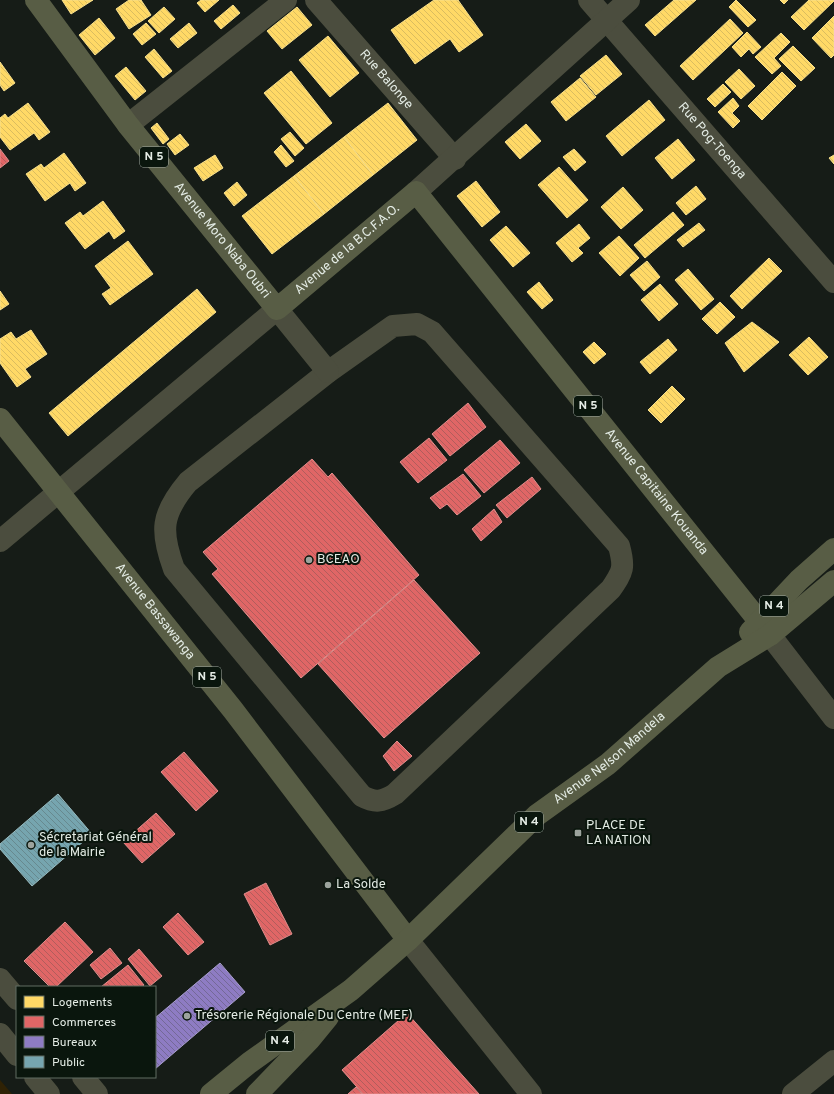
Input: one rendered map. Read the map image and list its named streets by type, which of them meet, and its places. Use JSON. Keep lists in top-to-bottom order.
{
  "streets": {
    "highway": [
      "N 5",
      "Avenue Moro Naba Oubri",
      "Avenue de la B.C.F.A.O.",
      "Avenue Capitaine Kouanda",
      "N 4",
      "Avenue Bassawanga",
      "Avenue Nelson Mandela"
    ],
    "street": ["Rue Balonge", "Rue Pog-Toenga"]
  },
  "crossings": [
    ["Rue Balonge", "Avenue de la B.C.F.A.O."],
    ["Rue Pog-Toenga", "Avenue de la B.C.F.A.O."],
    ["Avenue Moro Naba Oubri", "Avenue de la B.C.F.A.O."],
    ["Avenue de la B.C.F.A.O.", "Avenue Capitaine Kouanda"],
    ["Avenue de la B.C.F.A.O.", "Avenue Bassawanga"],
    ["Avenue Capitaine Kouanda", "N 4"],
    ["Avenue Capitaine Kouanda", "Avenue Nelson Mandela"],
    ["N 4", "Avenue Nelson Mandela"],
    ["Avenue Bassawanga", "Avenue Nelson Mandela"]
  ],
  "places": {
    "other": [
      "BCEAO",
      "Sécretariat Général de la Mairie",
      "La Solde",
      "Trésorerie Régionale Du Centre (MEF)"
    ],
    "transit": ["PLACE DE LA NATION"]
  },
  "legend": [
    "Logements",
    "Commerces",
    "Bureaux",
    "Public"
  ]
}
